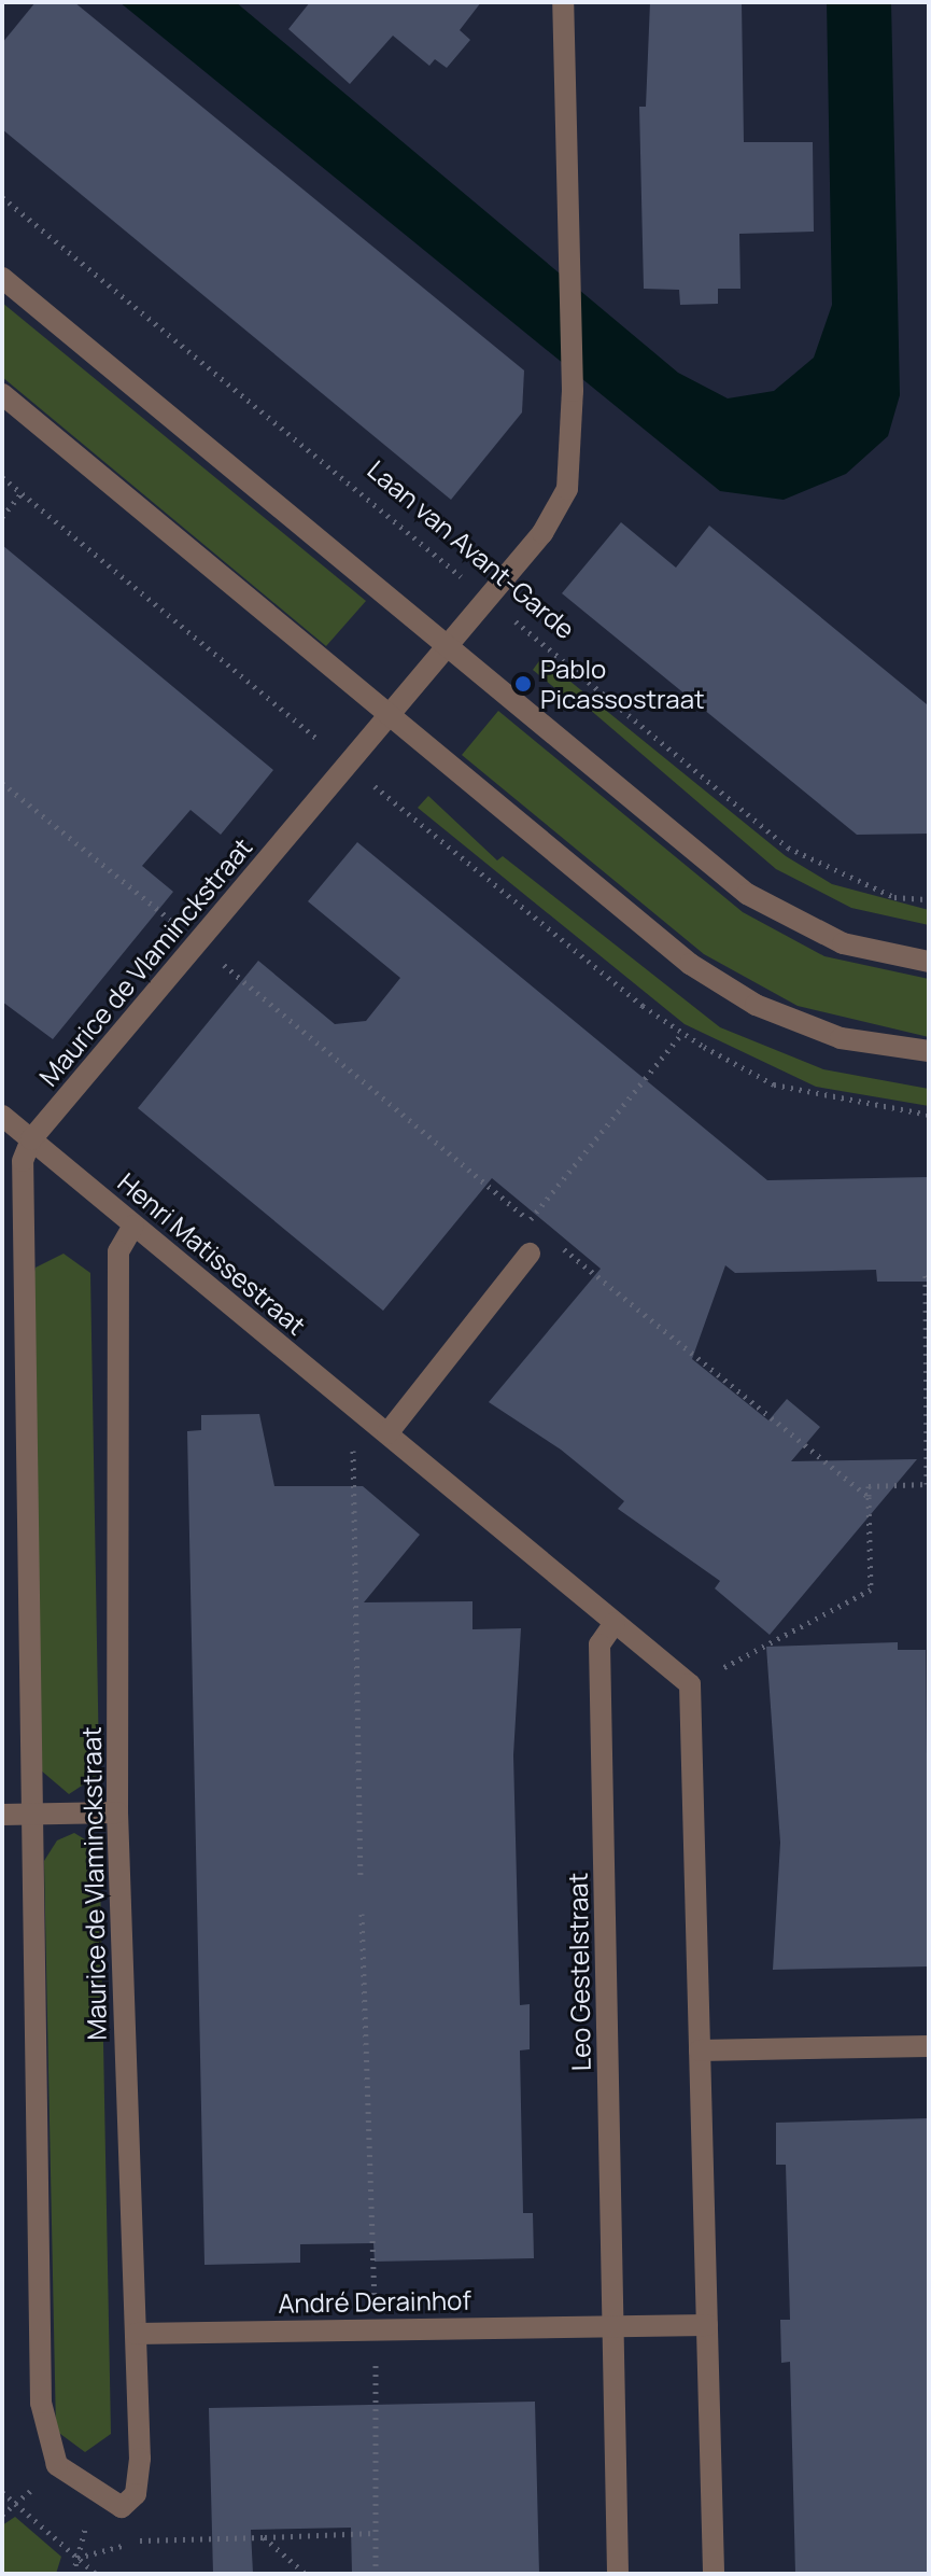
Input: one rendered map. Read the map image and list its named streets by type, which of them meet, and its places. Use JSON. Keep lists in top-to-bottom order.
{
  "streets": {
    "street": [
      "Maurice de Vlaminckstraat",
      "Henri Matissestraat",
      "Leo Gestelstraat",
      "André Derainhof"
    ],
    "path": ["Laan van Avant-Garde"]
  },
  "crossings": [
    ["Maurice de Vlaminckstraat", "Henri Matissestraat"],
    ["Maurice de Vlaminckstraat", "André Derainhof"],
    ["Henri Matissestraat", "Leo Gestelstraat"],
    ["Leo Gestelstraat", "André Derainhof"]
  ],
  "places": ["Pablo Picassostraat"]
}
